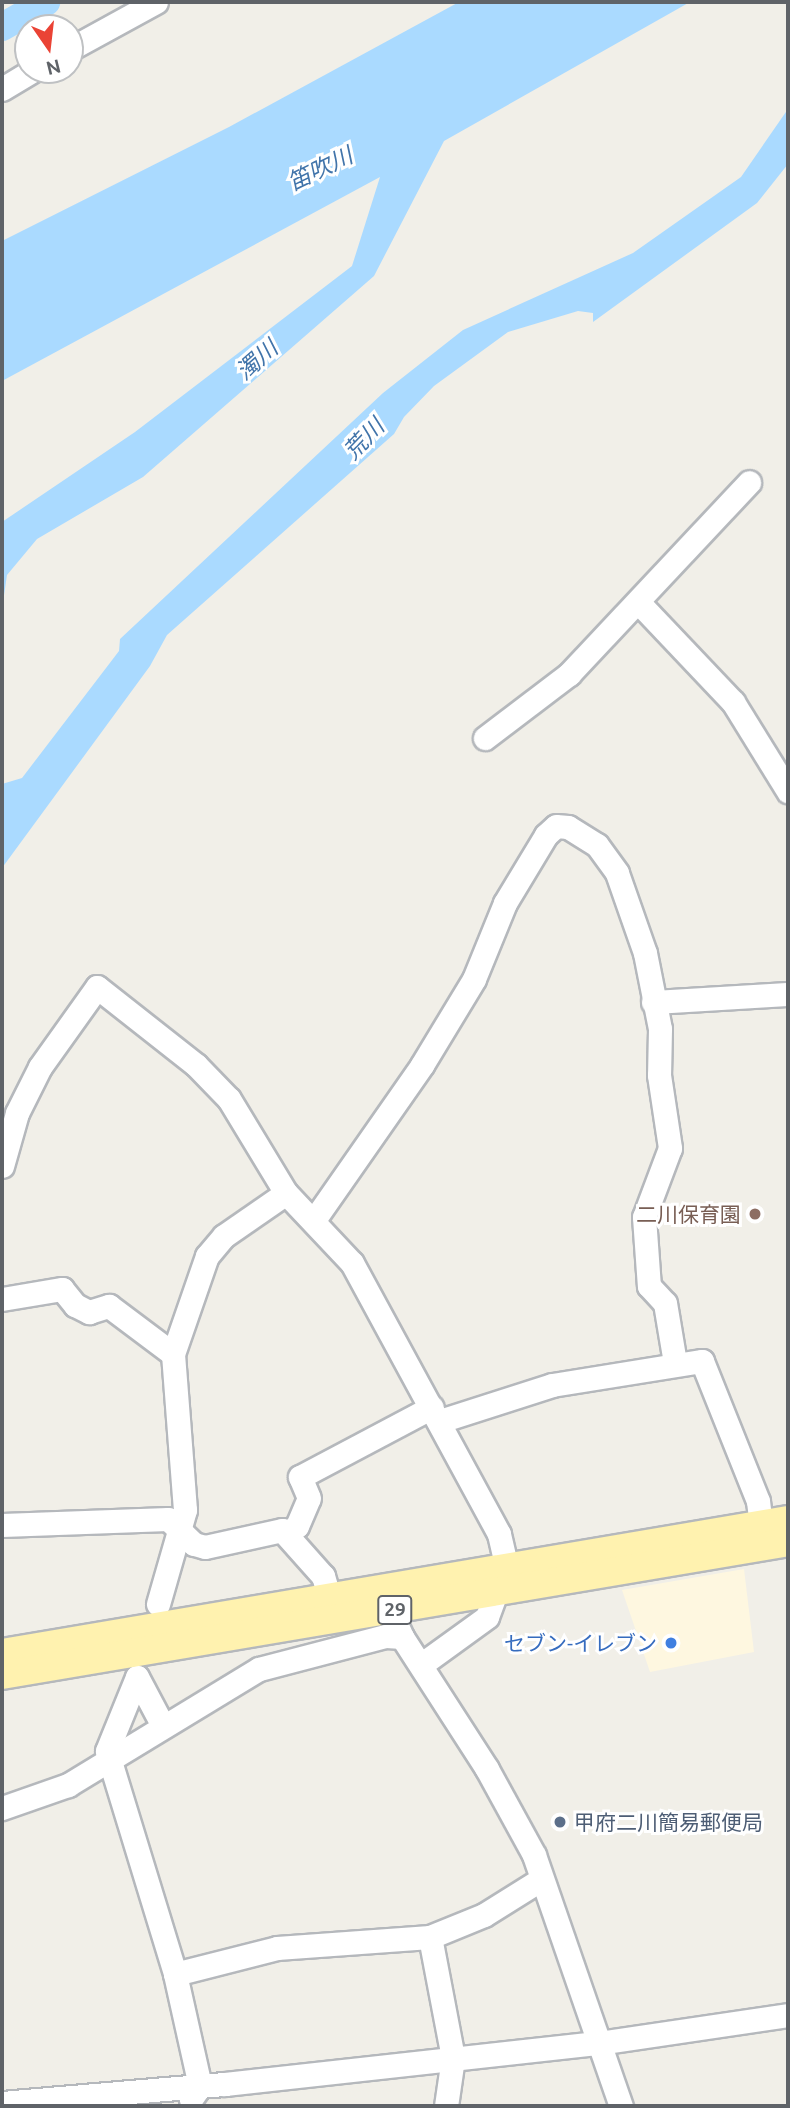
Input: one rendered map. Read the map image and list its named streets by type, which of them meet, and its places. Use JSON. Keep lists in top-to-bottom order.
{
  "streets": {
    "main road": ["29"]
  },
  "water": ["笛吹川", "濁川", "荒川"],
  "places": ["二川保育園", "セブン-イレブン", "甲府二川簡易郵便局"],
  "north": "bottom"
}
